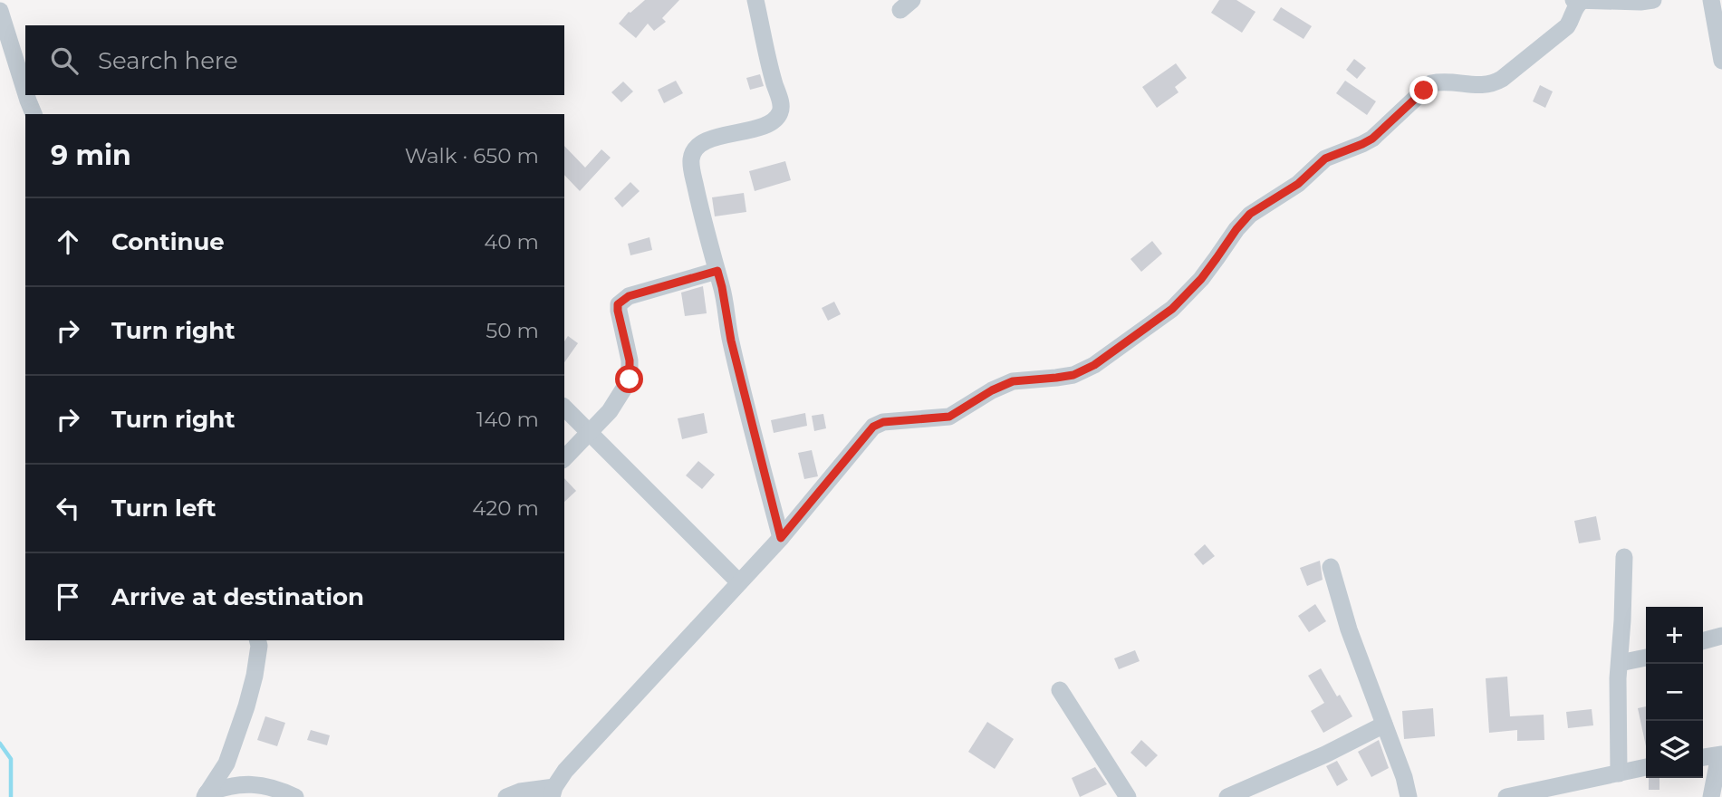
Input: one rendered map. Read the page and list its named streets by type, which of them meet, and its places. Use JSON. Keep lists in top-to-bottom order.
{
  "page": {
    "search": "Search here",
    "heading": ["9 min", "Walk · 650 m"],
    "list": [
      ["Continue", "40 m"],
      ["Turn right", "50 m"],
      ["Turn right", "140 m"],
      ["Turn left", "420 m"],
      "Arrive at destination"
    ],
    "map_buttons": ["+", "−"]
  }
}
